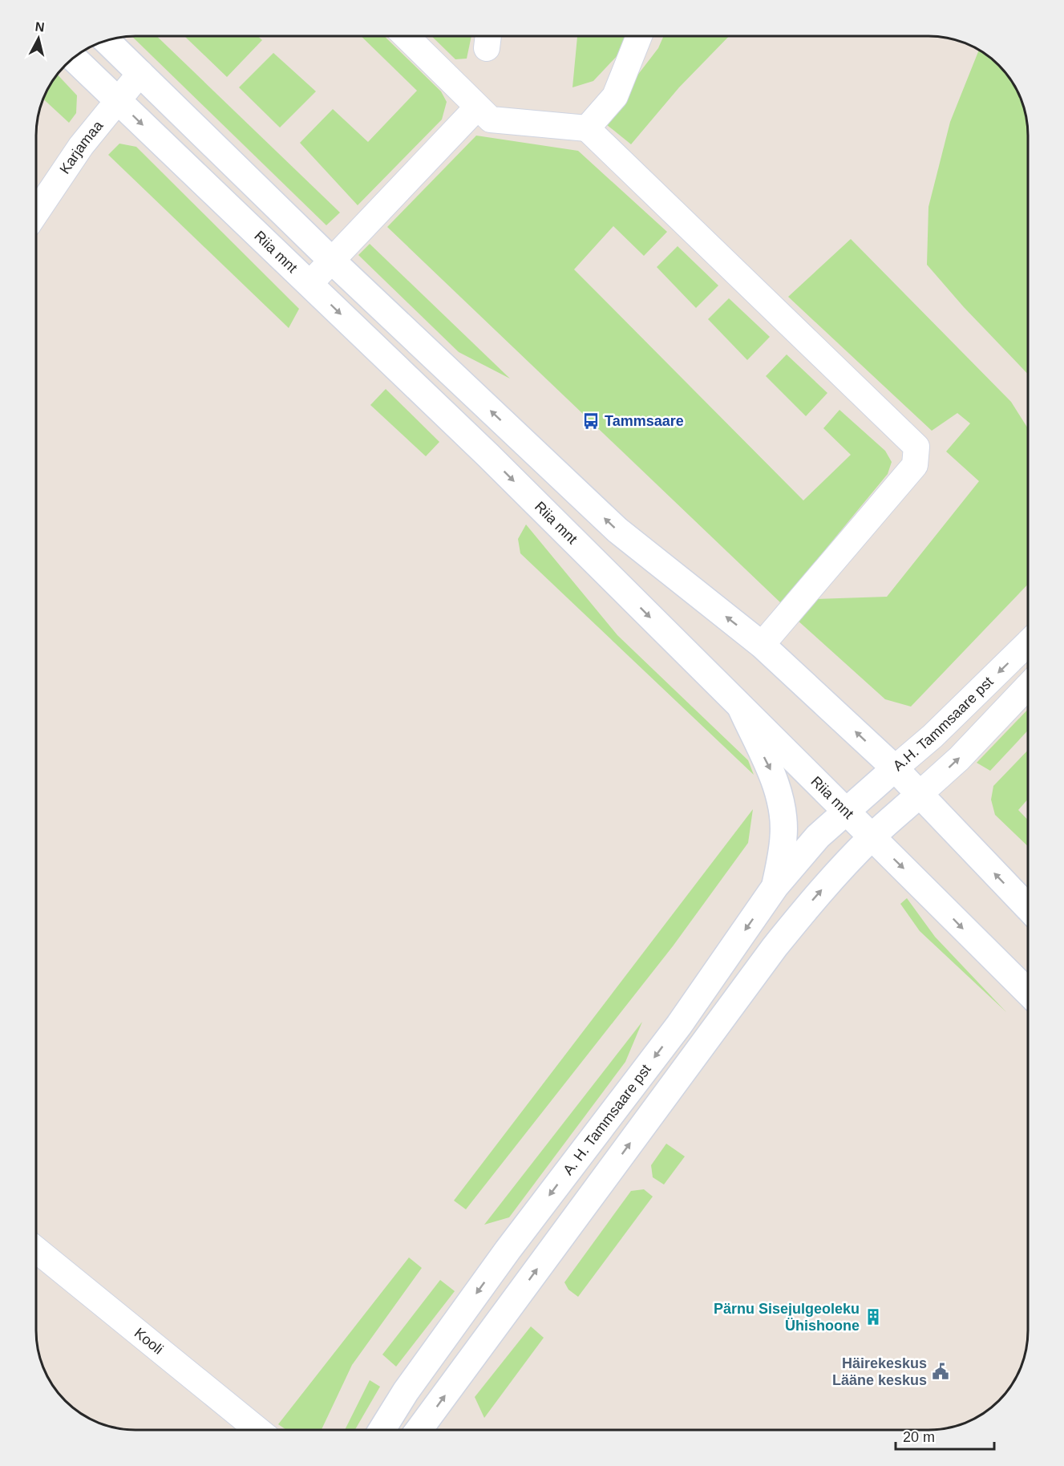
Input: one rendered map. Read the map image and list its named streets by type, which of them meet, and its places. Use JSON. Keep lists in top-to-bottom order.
{
  "streets": {
    "main road": ["Riia mnt", "A.H. Tammsaare pst", "A. H. Tammsaare pst"],
    "street": ["Karjamaa", "Kooli"]
  },
  "crossings": [
    ["Karjamaa", "Riia mnt"],
    ["Riia mnt", "A.H. Tammsaare pst"],
    ["Riia mnt", "A. H. Tammsaare pst"],
    ["A.H. Tammsaare pst", "A. H. Tammsaare pst"]
  ],
  "places": {
    "bus stop": ["Tammsaare"],
    "building": ["Pärnu Sisejulgeoleku Ühishoone"],
    "public building": ["Häirekeskus Lääne keskus"]
  },
  "scale_bar": "20 m",
  "north": "top"
}
